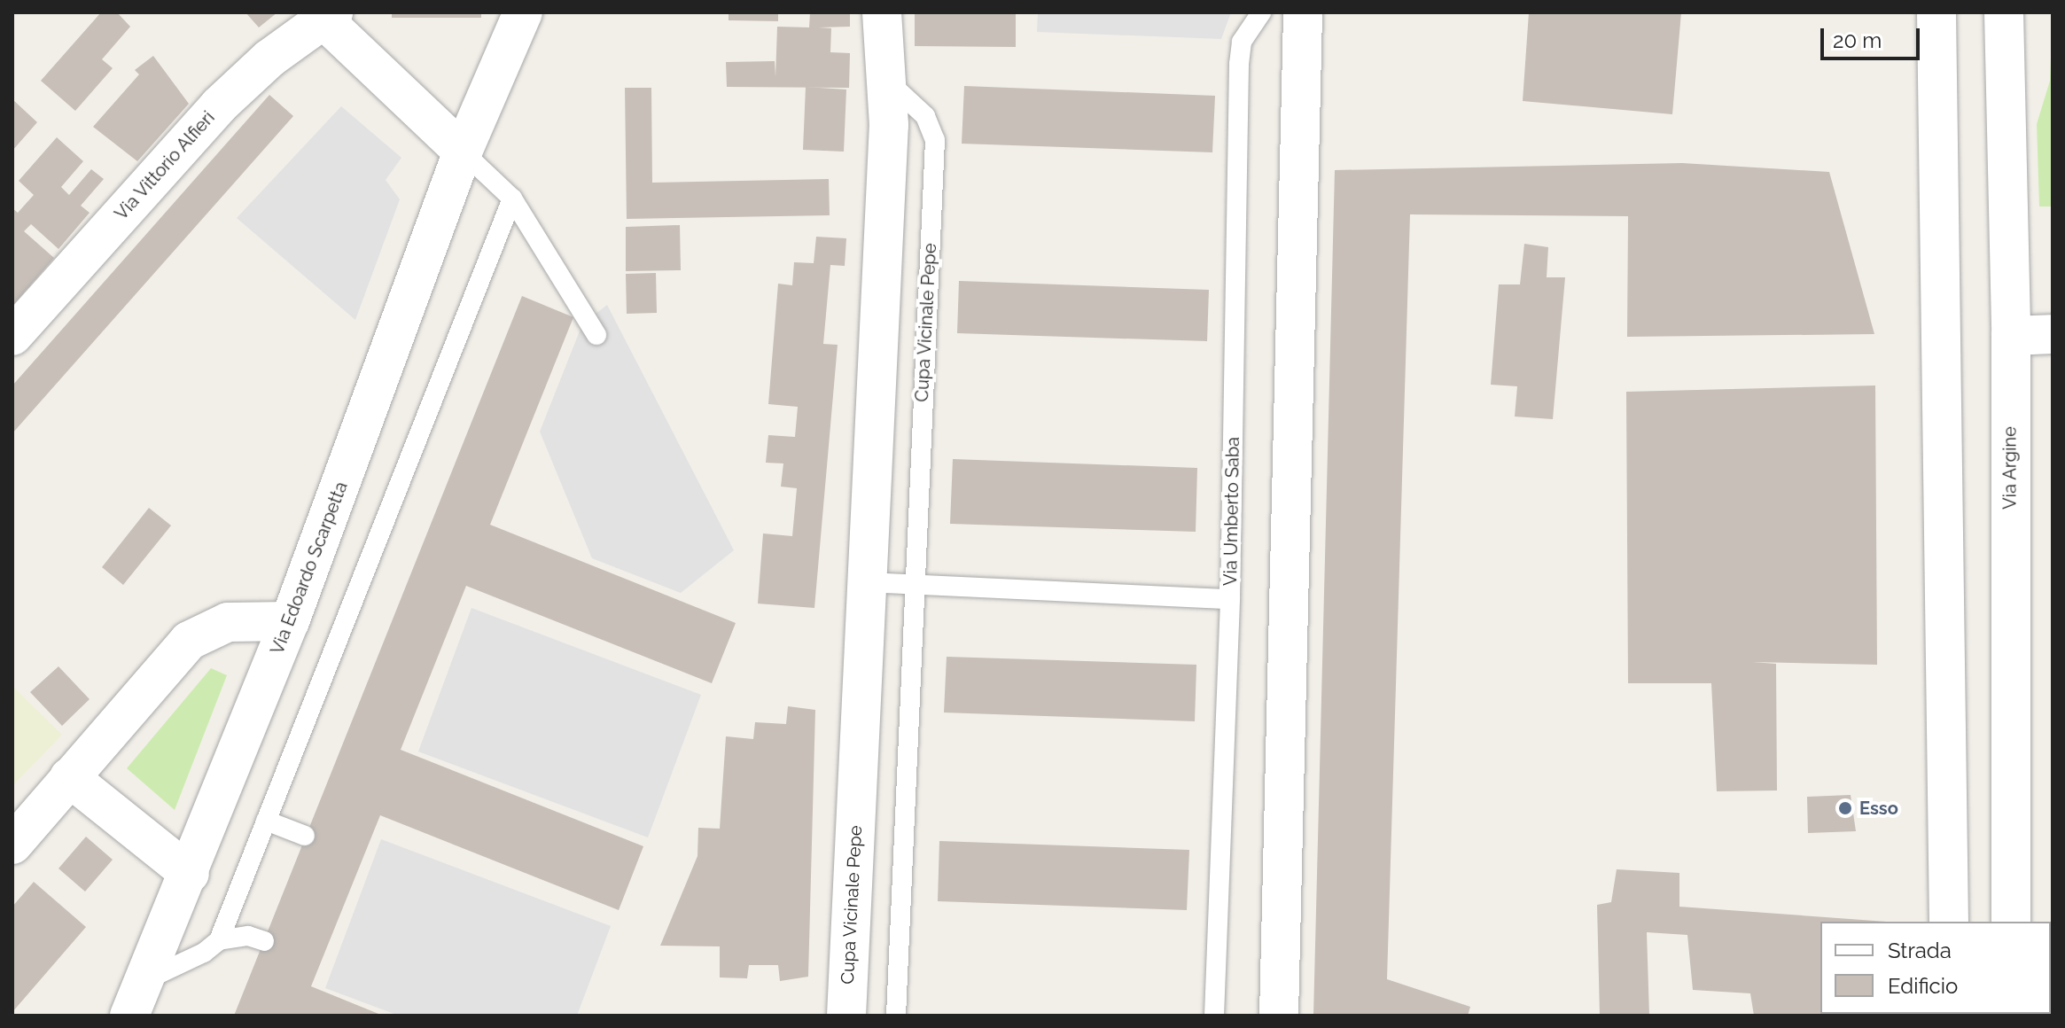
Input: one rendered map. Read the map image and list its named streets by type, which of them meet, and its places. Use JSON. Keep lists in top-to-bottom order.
{
  "streets": {
    "street": [
      "Via Vittorio Alfieri",
      "Cupa Vicinale Pepe",
      "Via Argine",
      "Via Edoardo Scarpetta"
    ],
    "lane": ["Via Umberto Saba"]
  },
  "places": ["Esso"],
  "legend": ["Strada", "Edificio"],
  "scale_bar": "20 m"
}
